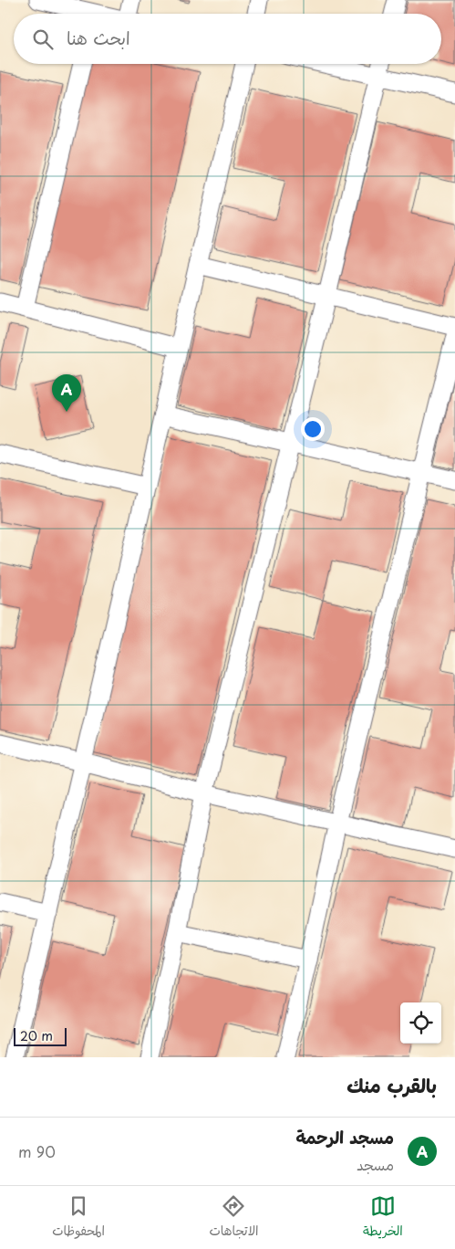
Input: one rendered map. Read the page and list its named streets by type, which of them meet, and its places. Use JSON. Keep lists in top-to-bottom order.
{
  "scale_bar": "20 m",
  "page": {
    "search": "ابحث هنا",
    "pins": "A",
    "scale": "20 m",
    "heading": "بالقرب منك",
    "list": [
      {
        "mark": "A",
        "name": "مسجد الرحمة",
        "note": "مسجد",
        "value": "90 m"
      }
    ],
    "nav": ["الخريطة", "الاتجاهات", "المحفوظات"]
  }
}
